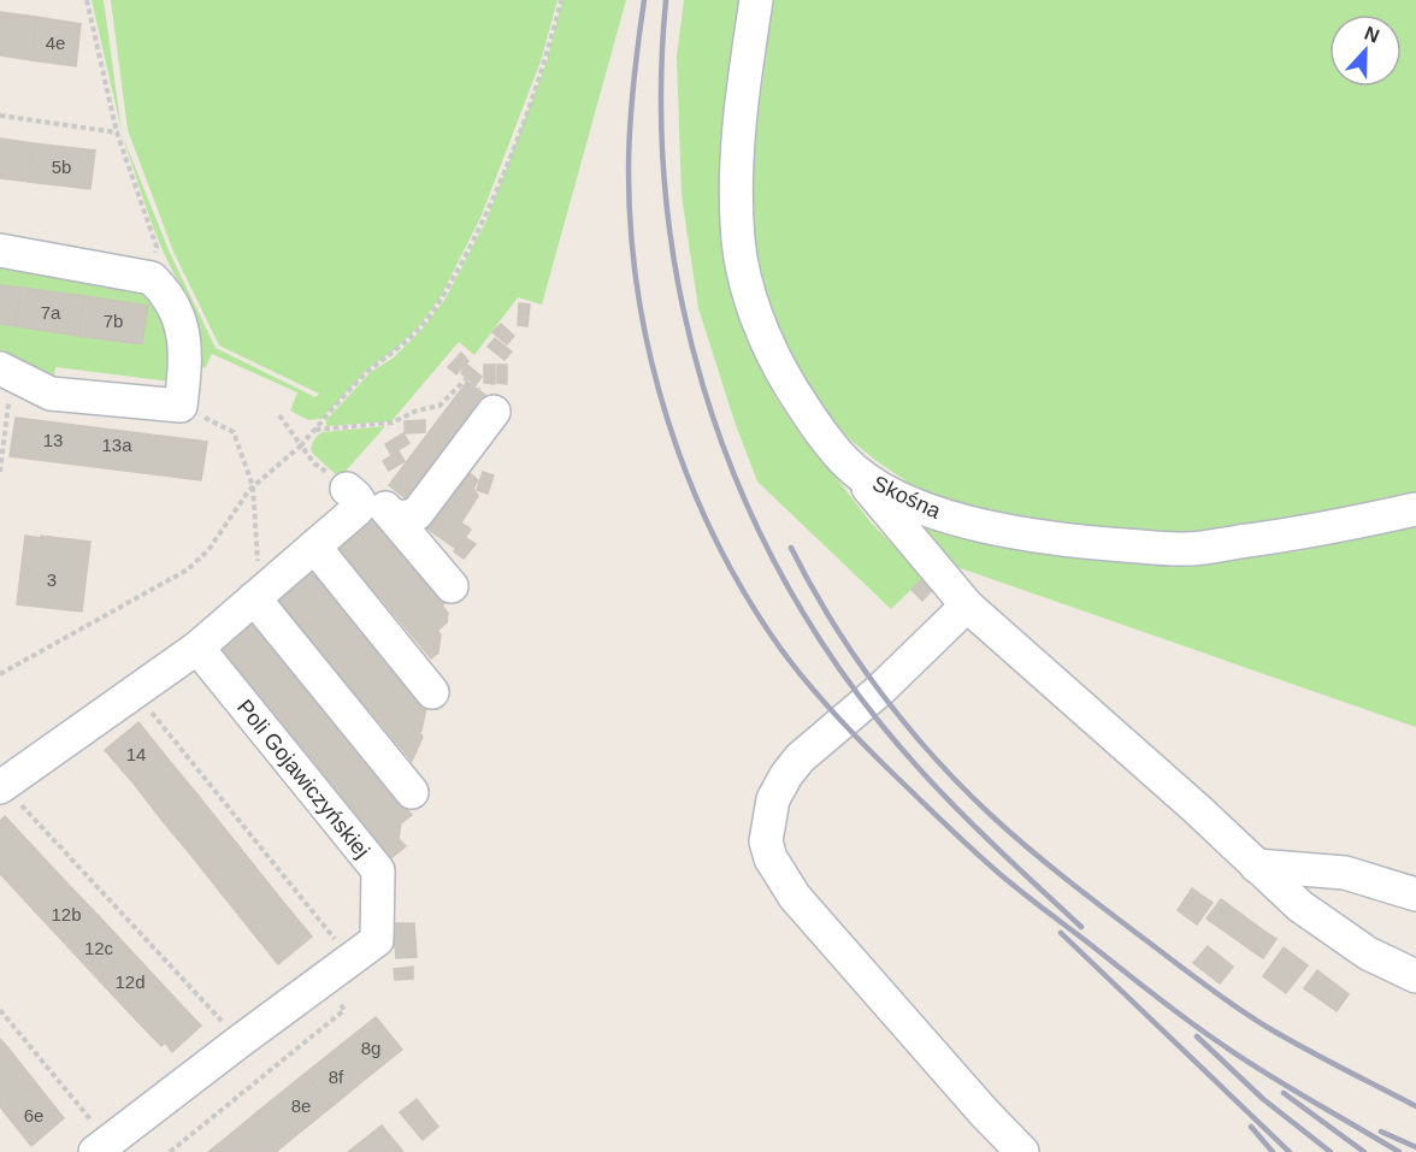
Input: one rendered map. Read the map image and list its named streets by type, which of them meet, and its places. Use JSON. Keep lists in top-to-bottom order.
{
  "streets": {
    "street": ["Skośna", "Poli Gojawiczyńskiej"]
  },
  "house_numbers": [
    "4e",
    "5b",
    "7a",
    "7b",
    "13",
    "13a",
    "3",
    "14",
    "12b",
    "12c",
    "12d",
    "8g",
    "8f",
    "8e",
    "6e"
  ],
  "north": "top"
}
